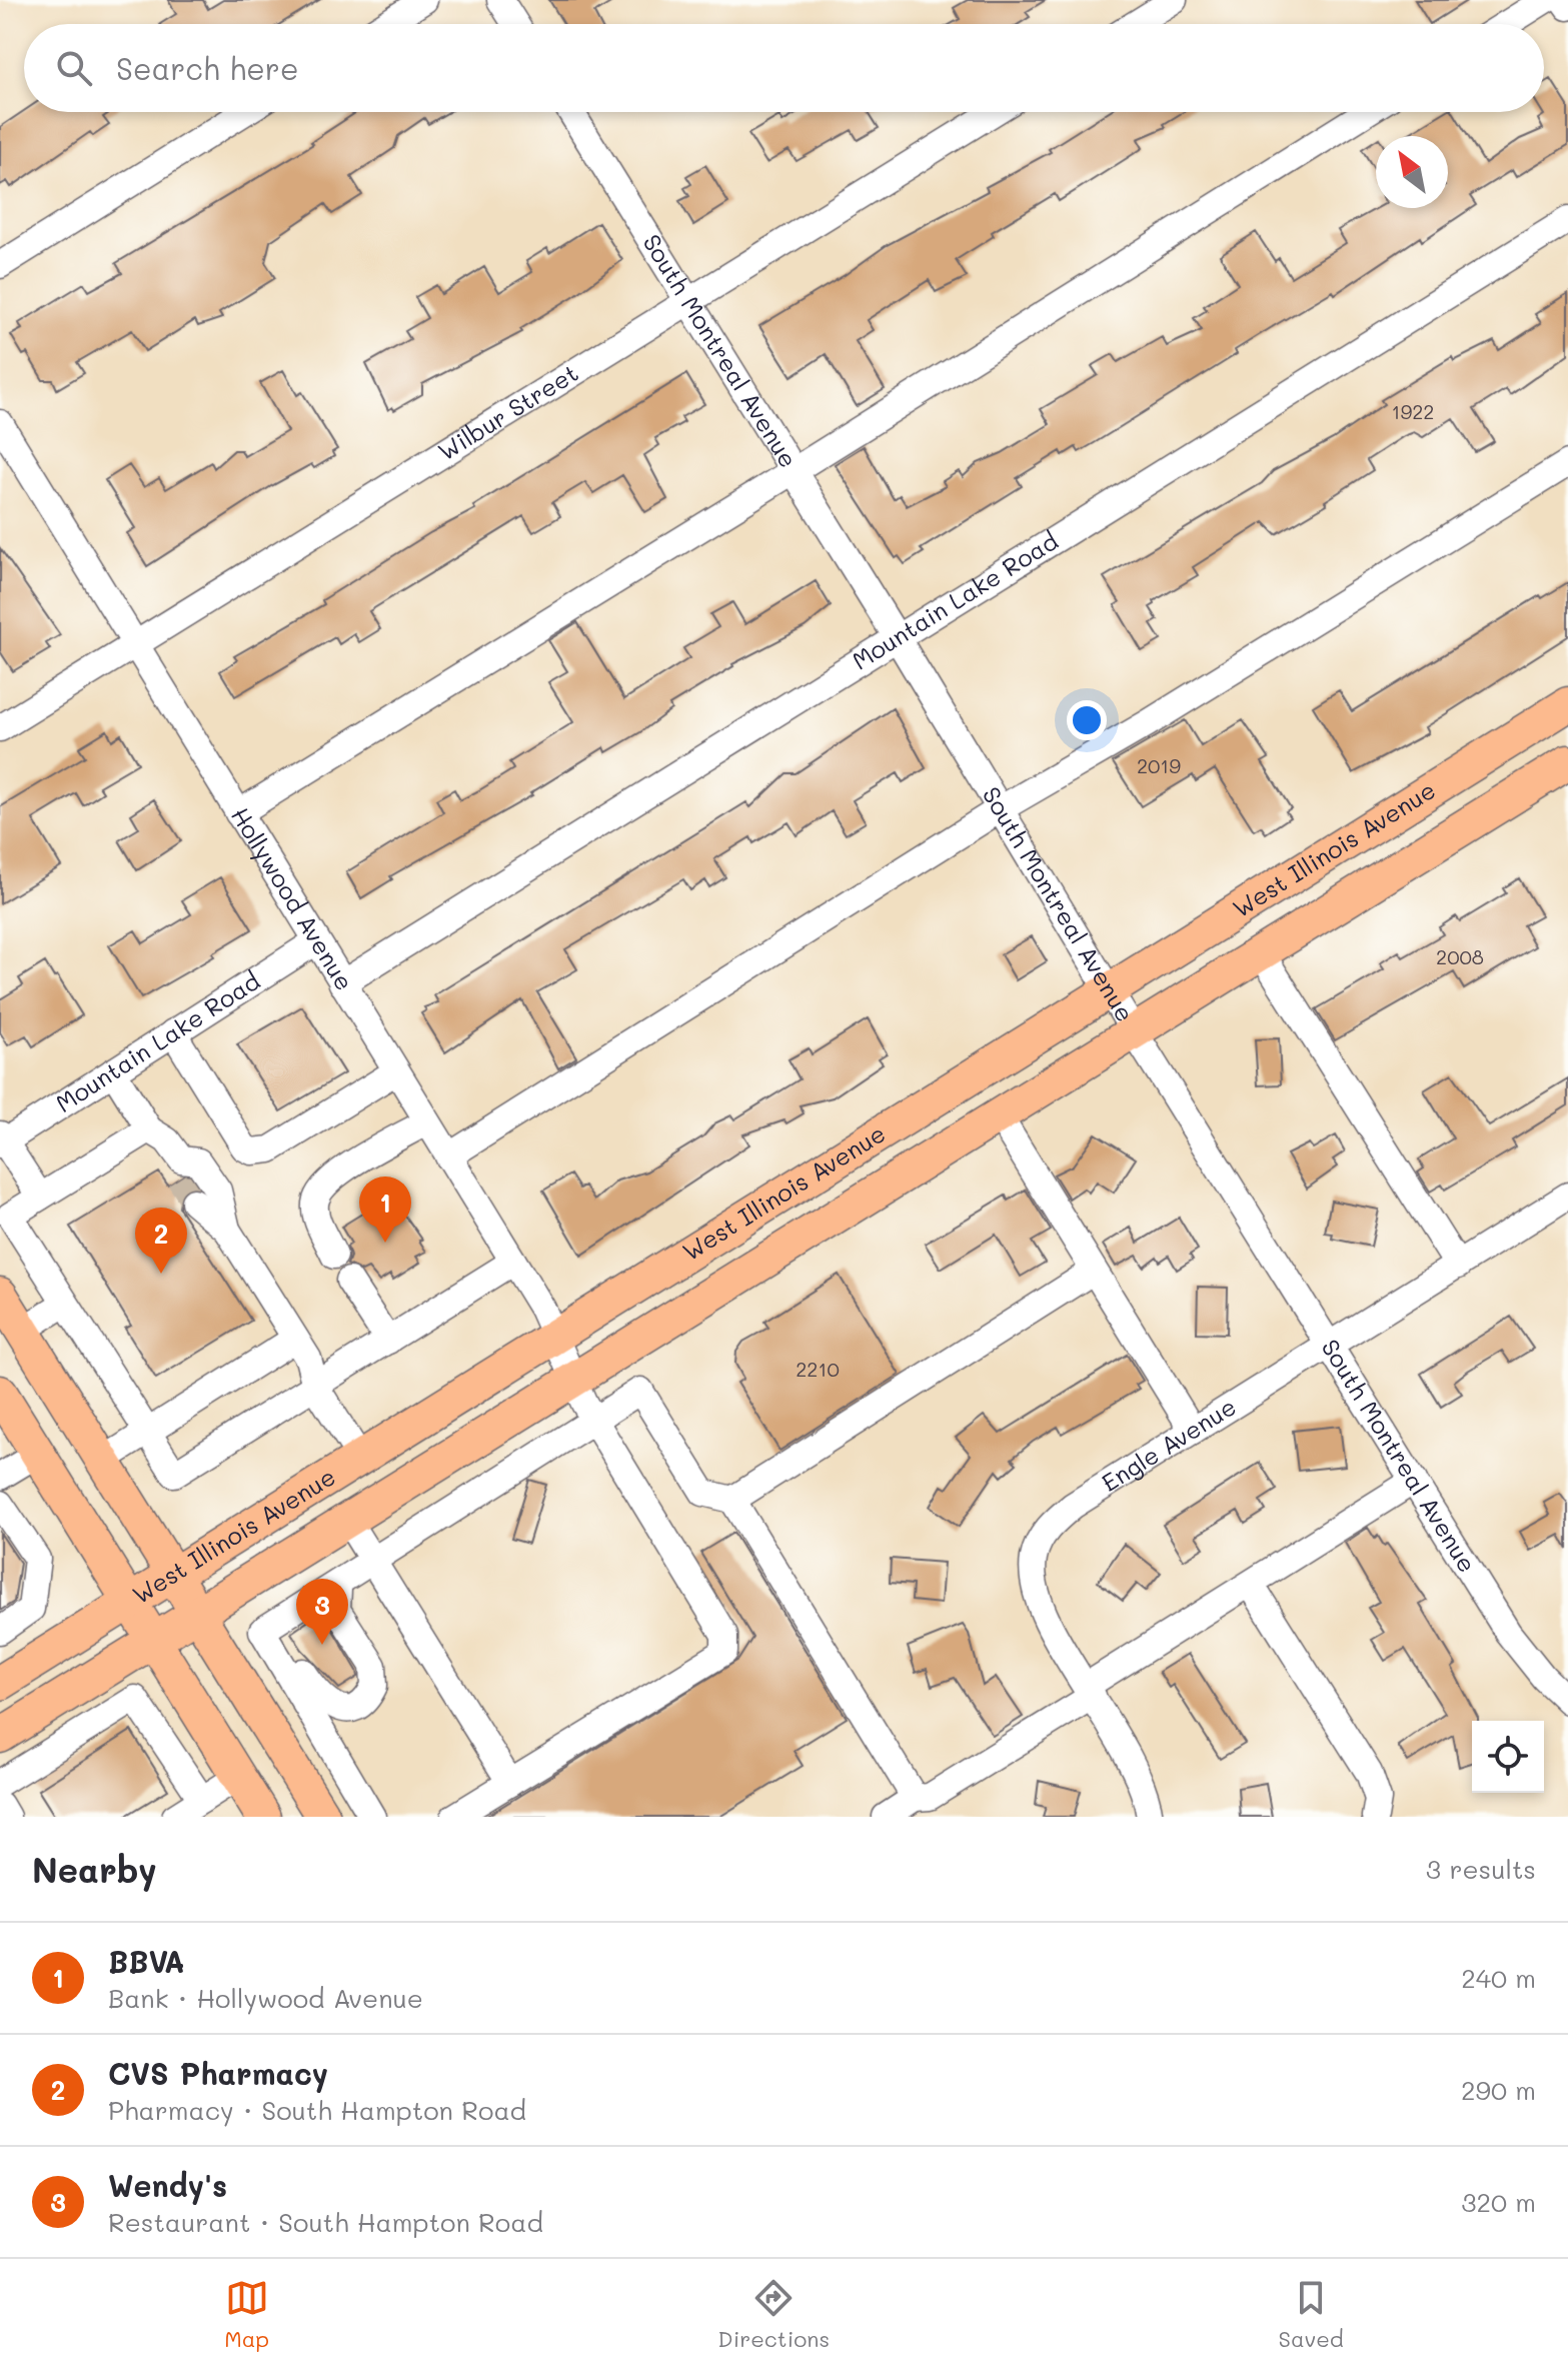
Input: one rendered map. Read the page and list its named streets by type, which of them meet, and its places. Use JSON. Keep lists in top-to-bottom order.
{
  "streets": {
    "main road": ["West Illinois Avenue"],
    "street": [
      "South Montreal Avenue",
      "Wilbur Street",
      "Mountain Lake Road",
      "Hollywood Avenue",
      "Engle Avenue"
    ]
  },
  "crossings": [
    ["South Montreal Avenue", "Wilbur Street"],
    ["South Montreal Avenue", "Mountain Lake Road"],
    ["South Montreal Avenue", "West Illinois Avenue"],
    ["South Montreal Avenue", "Engle Avenue"],
    ["Wilbur Street", "Hollywood Avenue"],
    ["Mountain Lake Road", "Hollywood Avenue"],
    ["West Illinois Avenue", "Hollywood Avenue"]
  ],
  "house_numbers": [
    "1922",
    "2019",
    "2008",
    "2210"
  ],
  "north": "top left",
  "page": {
    "search": "Search here",
    "pins": ["1", "2", "3"],
    "heading": ["Nearby", "3 results"],
    "list": [
      {
        "mark": "1",
        "name": "BBVA",
        "note": "Bank · Hollywood Avenue",
        "value": "240 m"
      },
      {
        "mark": "2",
        "name": "CVS Pharmacy",
        "note": "Pharmacy · South Hampton Road",
        "value": "290 m"
      },
      {
        "mark": "3",
        "name": "Wendy's",
        "note": "Restaurant · South Hampton Road",
        "value": "320 m"
      }
    ],
    "nav": ["Map", "Directions", "Saved"]
  }
}
